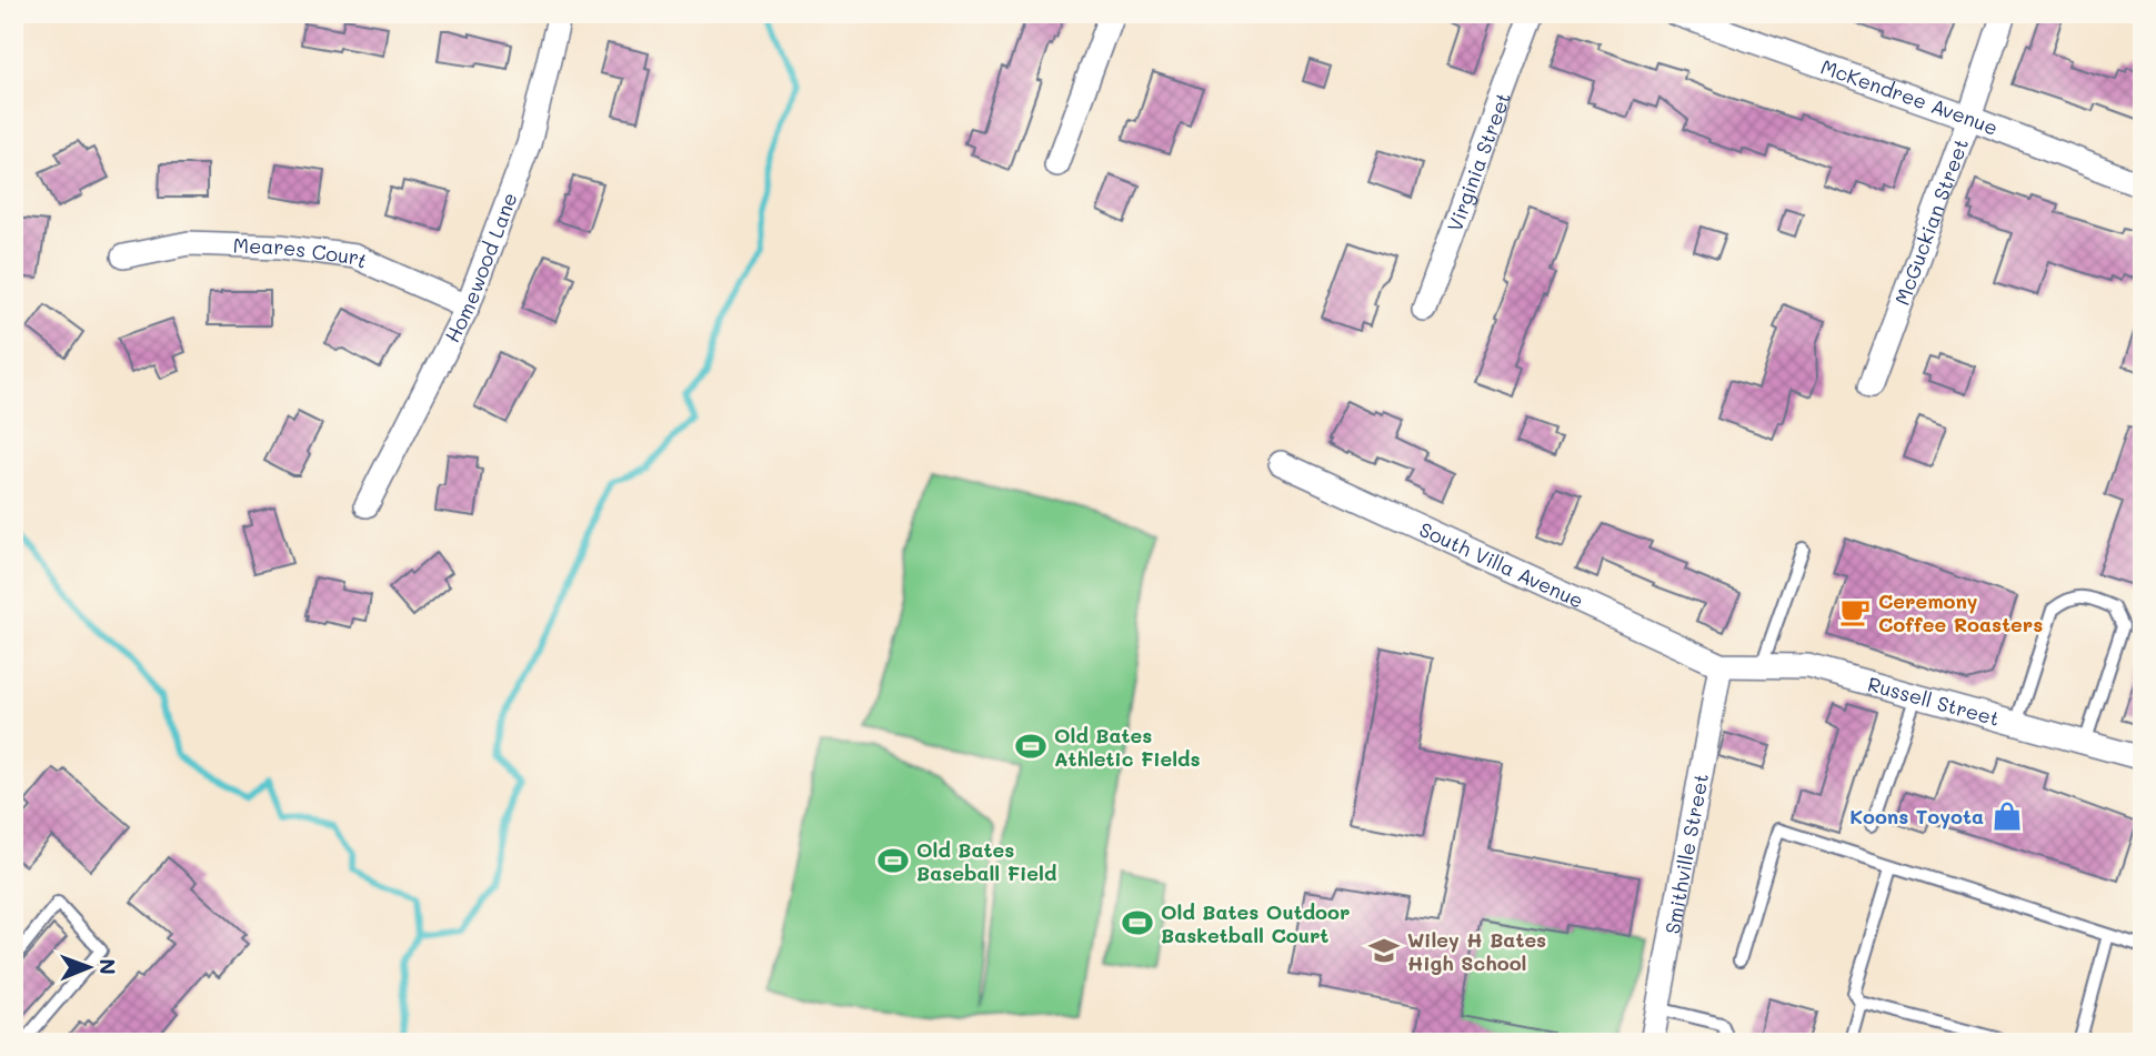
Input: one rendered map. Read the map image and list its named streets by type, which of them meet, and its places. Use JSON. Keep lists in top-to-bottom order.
{
  "streets": {
    "street": [
      "McKendree Avenue",
      "Virginia Street",
      "McGuckian Street",
      "Meares Court",
      "Homewood Lane",
      "South Villa Avenue",
      "Russell Street",
      "Smithville Street"
    ]
  },
  "crossings": [
    ["McKendree Avenue", "McGuckian Street"],
    ["Meares Court", "Homewood Lane"],
    ["South Villa Avenue", "Russell Street"],
    ["South Villa Avenue", "Smithville Street"],
    ["Russell Street", "Smithville Street"]
  ],
  "places": {
    "cafe": ["Ceremony Coffee Roasters"],
    "sports": ["Old Bates Athletic Fields", "Old Bates Baseball Field", "Old Bates Outdoor Basketball Court"],
    "shop": ["Koons Toyota"],
    "school or university": ["Wiley H Bates High School"]
  },
  "north": "right"
}
